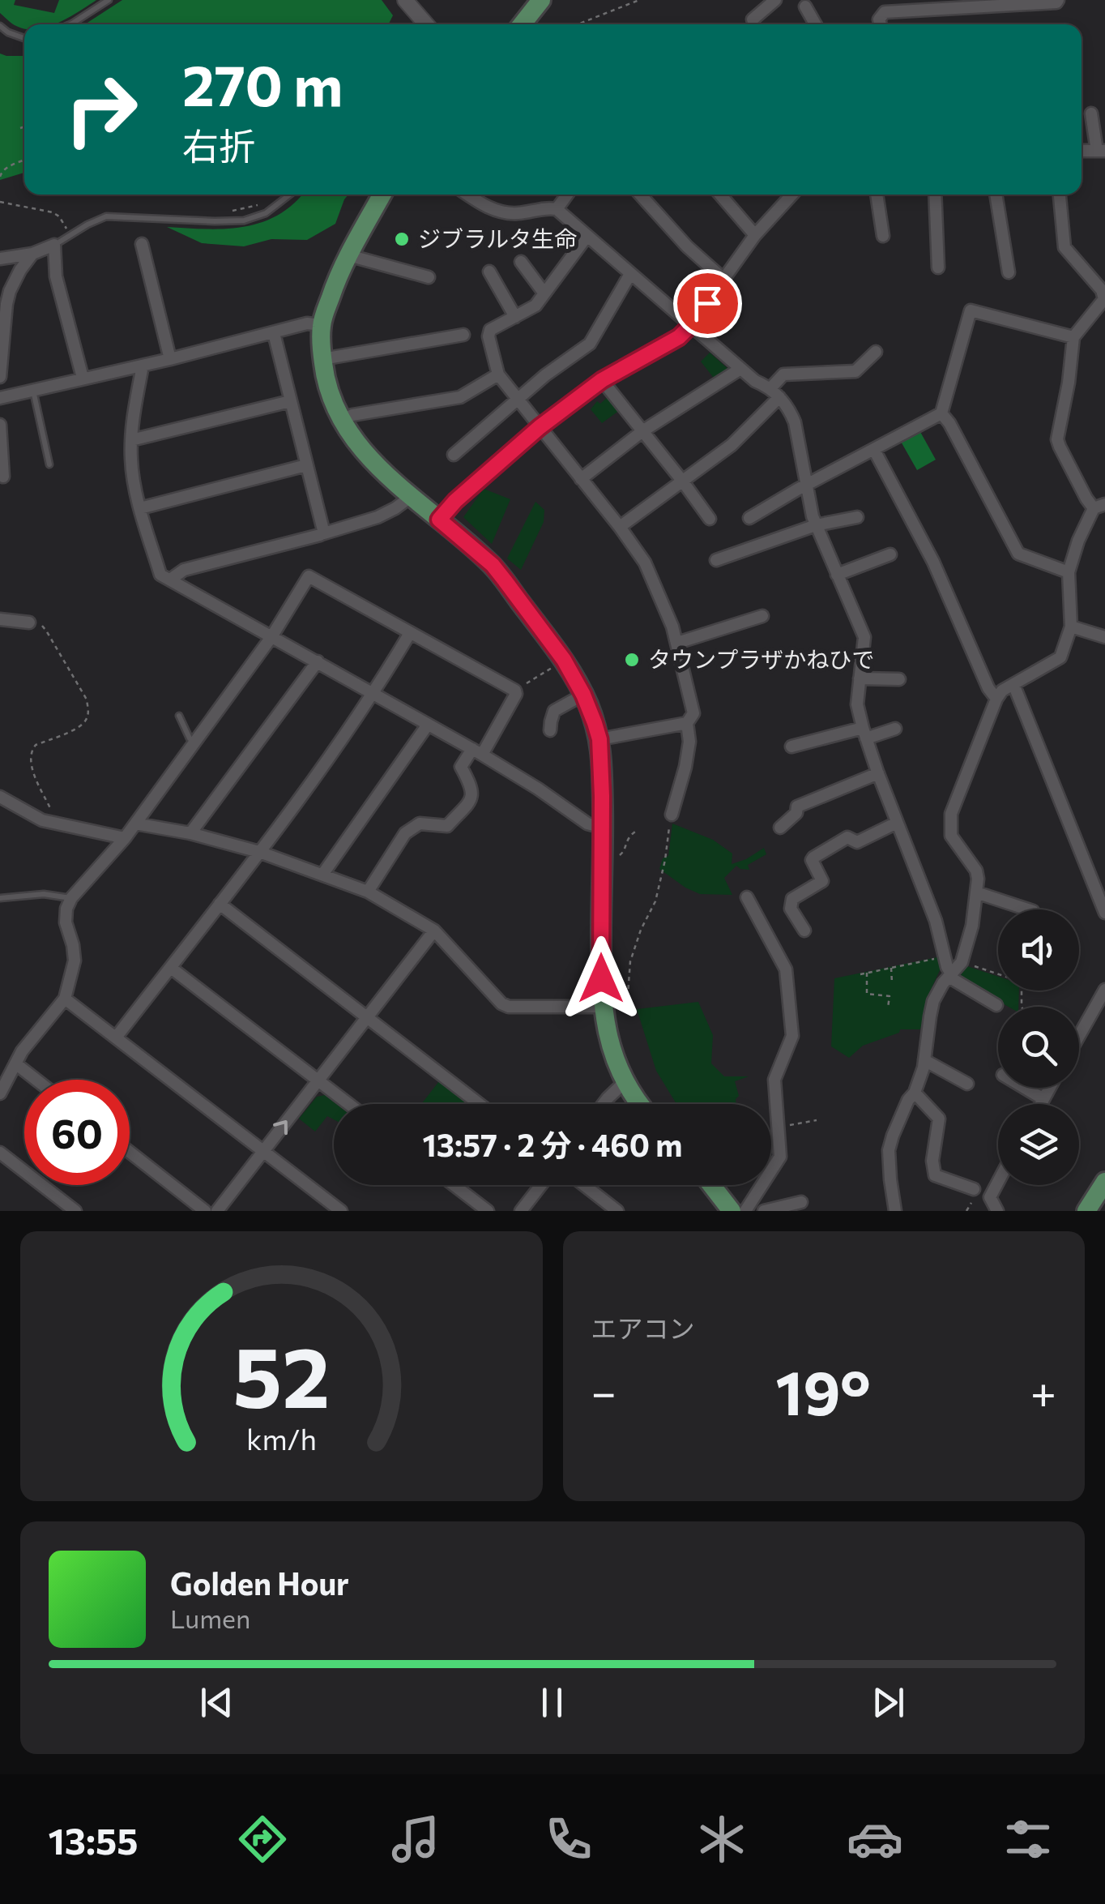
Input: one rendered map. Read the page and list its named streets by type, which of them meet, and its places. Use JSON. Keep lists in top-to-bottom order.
{
  "places": ["ジブラルタ生命", "タウンプラザかねひで"],
  "page": {
    "turn": ["270 m", "右折"],
    "limit": "60",
    "trip": "13:57 · 2 分 · 460 m",
    "tile": "エアコン",
    "heat": ["−", "19°", "+"],
    "song": ["Golden Hour", "Lumen"],
    "tabs": "13:55",
    "gauge": ["52", "km/h"]
  }
}
